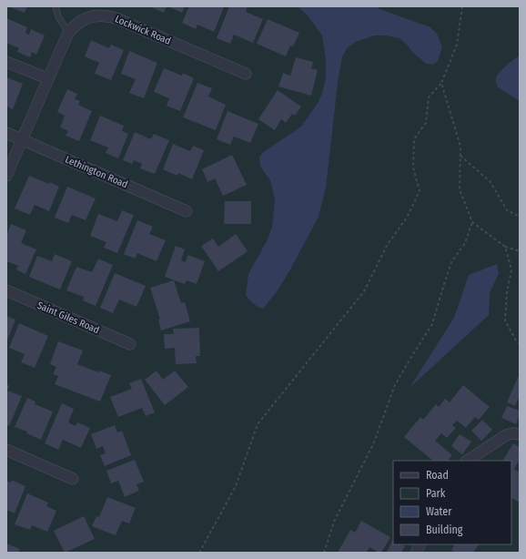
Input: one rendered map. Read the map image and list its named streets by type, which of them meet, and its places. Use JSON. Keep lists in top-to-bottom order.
{
  "streets": {
    "street": ["Lockwick Road", "Lethington Road", "Saint Giles Road"]
  },
  "crossings": [
    ["Lockwick Road", "Lethington Road"]
  ],
  "legend": [
    "Road",
    "Park",
    "Water",
    "Building"
  ]
}
